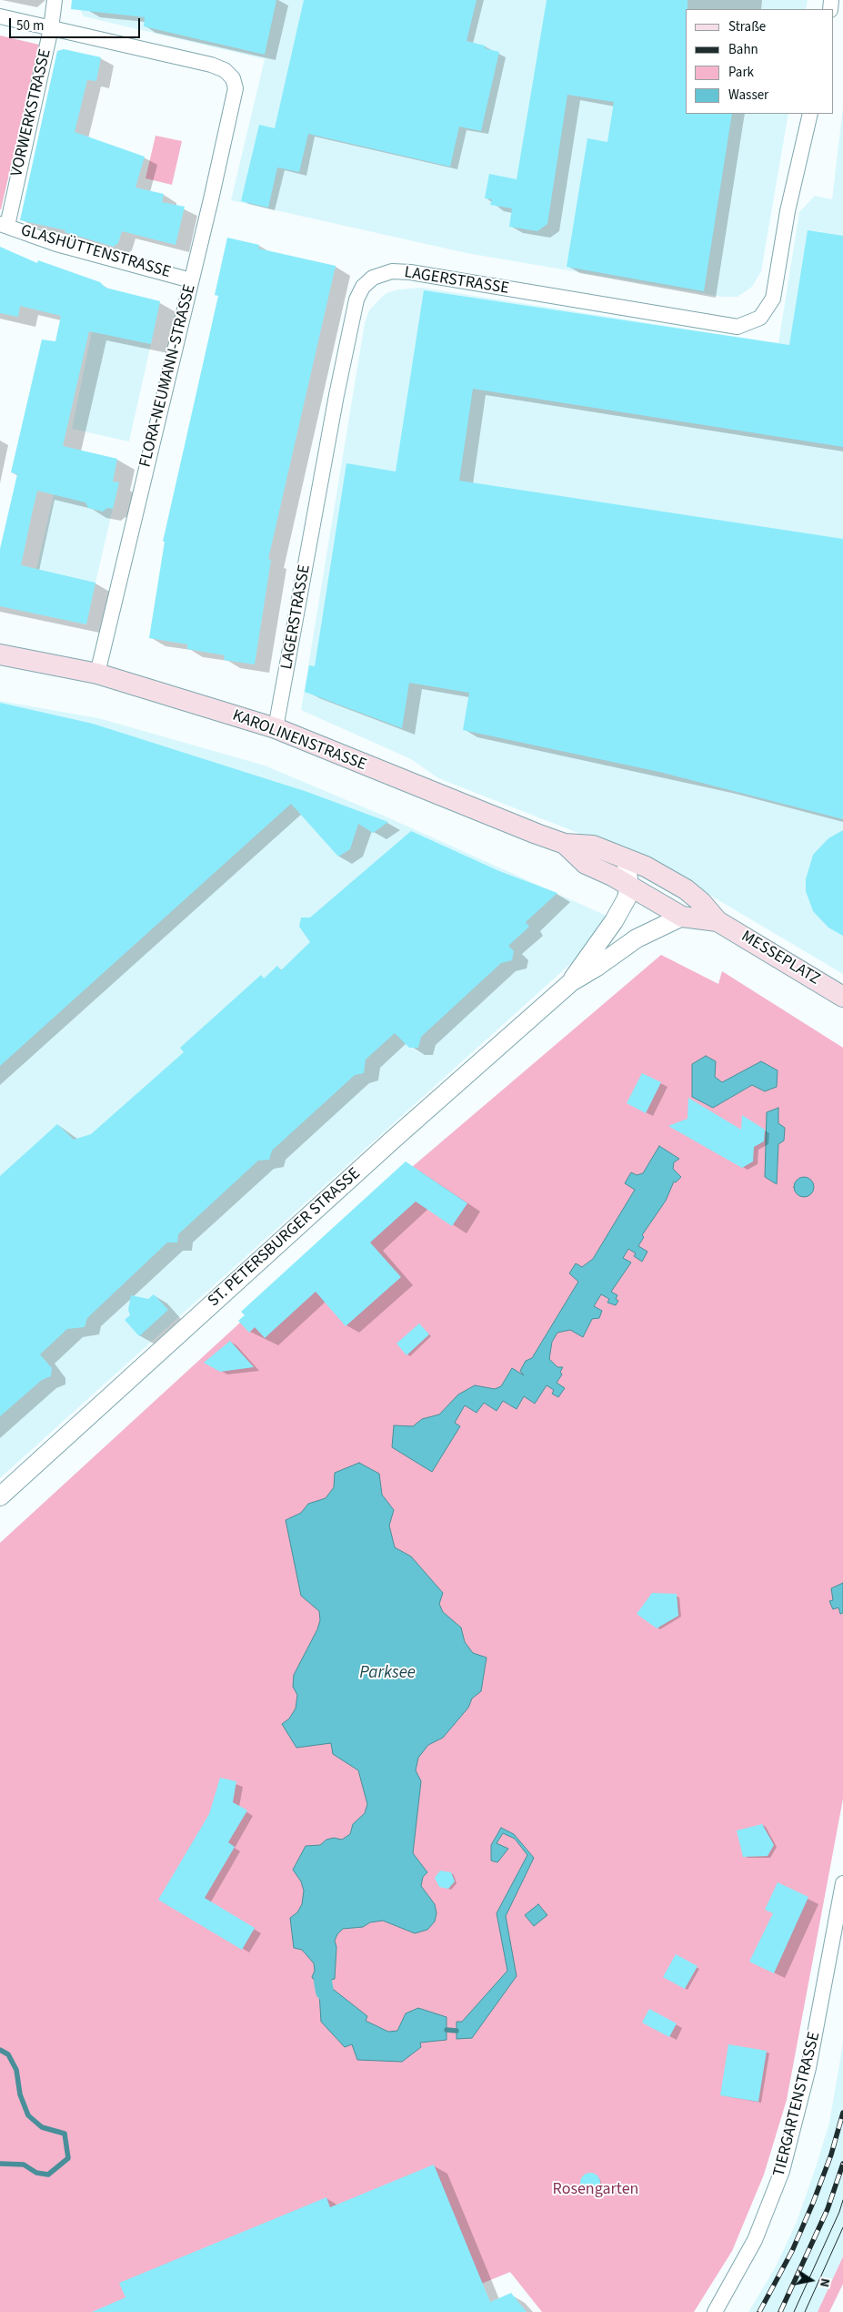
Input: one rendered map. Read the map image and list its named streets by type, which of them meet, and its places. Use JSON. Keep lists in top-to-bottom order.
{
  "streets": {
    "main road": ["KAROLINENSTRASSE", "MESSEPLATZ"],
    "street": [
      "VORWERKSTRASSE",
      "GLASHÜTTENSTRASSE",
      "LAGERSTRASSE",
      "FLORA-NEUMANN-STRASSE",
      "ST. PETERSBURGER STRASSE",
      "TIERGARTENSTRASSE"
    ]
  },
  "crossings": [
    ["VORWERKSTRASSE", "GLASHÜTTENSTRASSE"],
    ["VORWERKSTRASSE", "FLORA-NEUMANN-STRASSE"],
    ["GLASHÜTTENSTRASSE", "FLORA-NEUMANN-STRASSE"],
    ["LAGERSTRASSE", "KAROLINENSTRASSE"],
    ["FLORA-NEUMANN-STRASSE", "KAROLINENSTRASSE"],
    ["KAROLINENSTRASSE", "MESSEPLATZ"],
    ["KAROLINENSTRASSE", "ST. PETERSBURGER STRASSE"],
    ["MESSEPLATZ", "ST. PETERSBURGER STRASSE"]
  ],
  "water": ["Parksee"],
  "parks": ["Rosengarten"],
  "legend": [
    "Straße",
    "Bahn",
    "Park",
    "Wasser"
  ],
  "scale_bar": "50 m",
  "north": "right"
}
